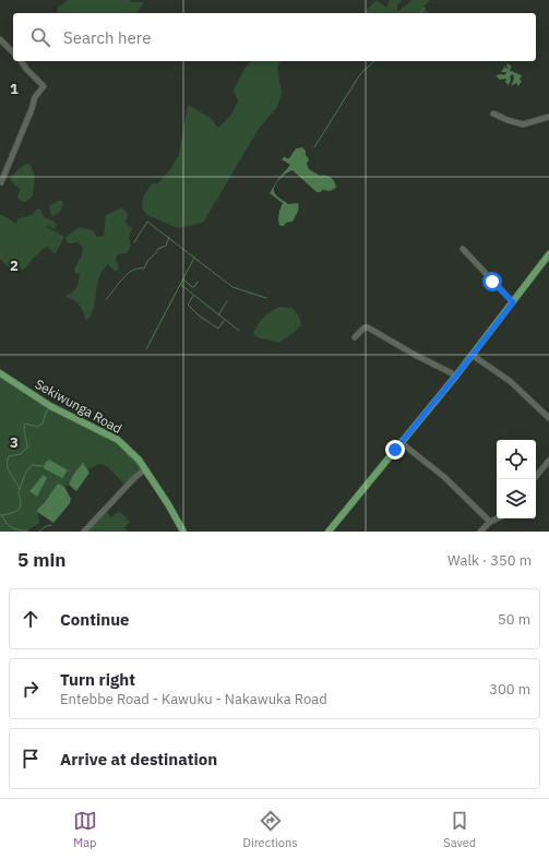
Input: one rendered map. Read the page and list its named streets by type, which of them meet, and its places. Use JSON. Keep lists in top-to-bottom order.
{
  "streets": {
    "main road": ["Sekiwunga Road"]
  },
  "page": {
    "search": "Search here",
    "heading": ["5 min", "Walk · 350 m"],
    "list": [
      ["Continue", "50 m"],
      ["Turn right", "Entebbe Road - Kawuku - Nakawuka Road", "300 m"],
      "Arrive at destination"
    ],
    "nav": ["Map", "Directions", "Saved"]
  },
  "grid": {
    "rows": ["1", "2", "3"]
  }
}
